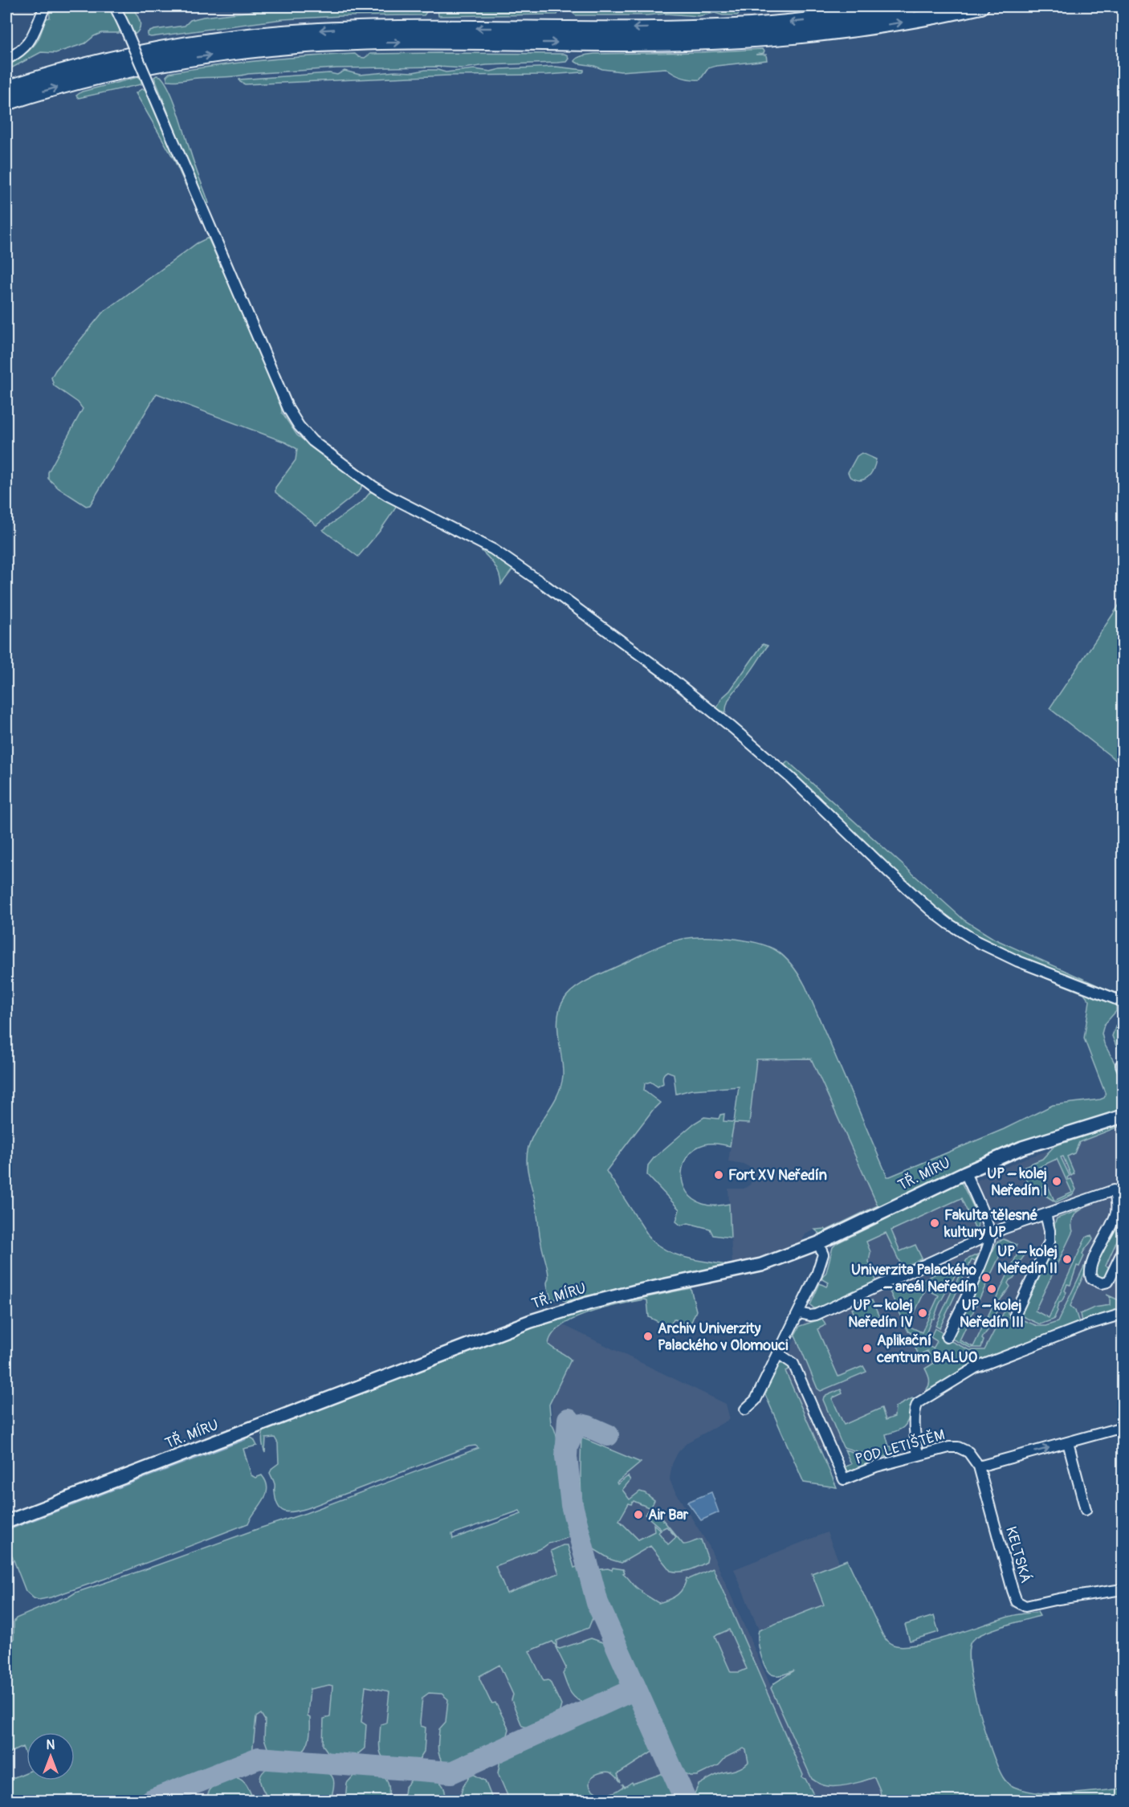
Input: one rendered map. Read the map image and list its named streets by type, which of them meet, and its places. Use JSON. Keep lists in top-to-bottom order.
{
  "streets": {
    "main road": ["TŘ. MÍRU"],
    "street": ["POD LETIŠTĚM", "KELTSKÁ"]
  },
  "crossings": [
    ["POD LETIŠTĚM", "KELTSKÁ"]
  ],
  "places": [
    "Fort XV Neředín",
    "UP – kolej Neředín I",
    "Fakulta tělesné kultury UP",
    "UP – kolej Neředín II",
    "Univerzita Palackého – areál Neředín",
    "UP – kolej Neředín III",
    "UP – kolej Neředín IV",
    "Archiv Univerzity Palackého v Olomouci",
    "Aplikační centrum BALUO",
    "Air Bar"
  ],
  "north": "top"
}
